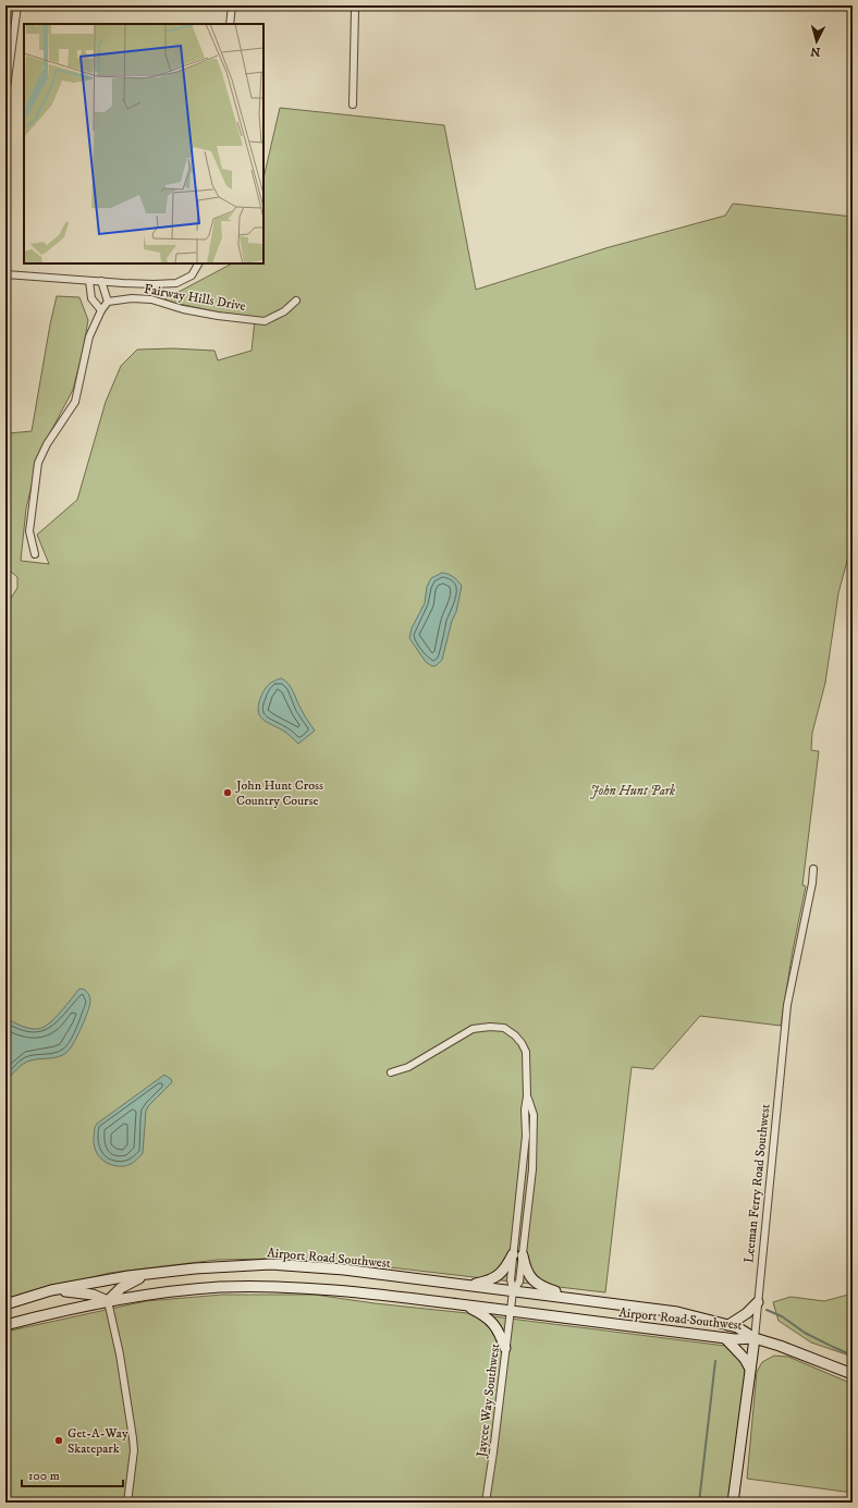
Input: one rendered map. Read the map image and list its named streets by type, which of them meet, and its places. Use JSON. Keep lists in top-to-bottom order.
{
  "streets": {
    "street": [
      "Fairway Hills Drive",
      "Leeman Ferry Road Southwest",
      "Airport Road Southwest",
      "Jaycee Way Southwest"
    ]
  },
  "crossings": [
    ["Leeman Ferry Road Southwest", "Airport Road Southwest"],
    ["Airport Road Southwest", "Jaycee Way Southwest"]
  ],
  "parks": ["John Hunt Park"],
  "places": ["John Hunt Cross Country Course", "Get-A-Way Skatepark"],
  "scale_bar": "100 m",
  "north": "bottom"
}
